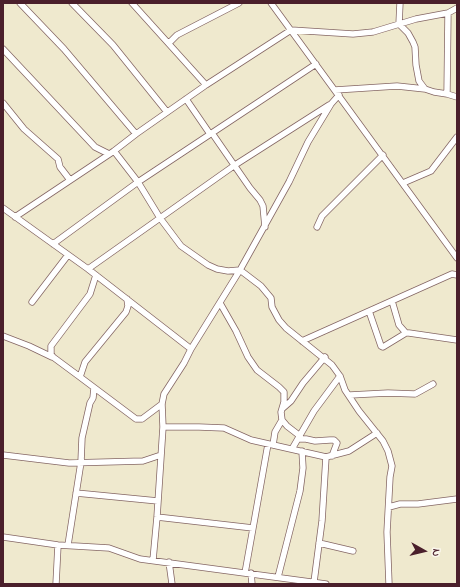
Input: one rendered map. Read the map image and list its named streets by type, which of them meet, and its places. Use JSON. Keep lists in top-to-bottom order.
{
  "north": "right"
}
